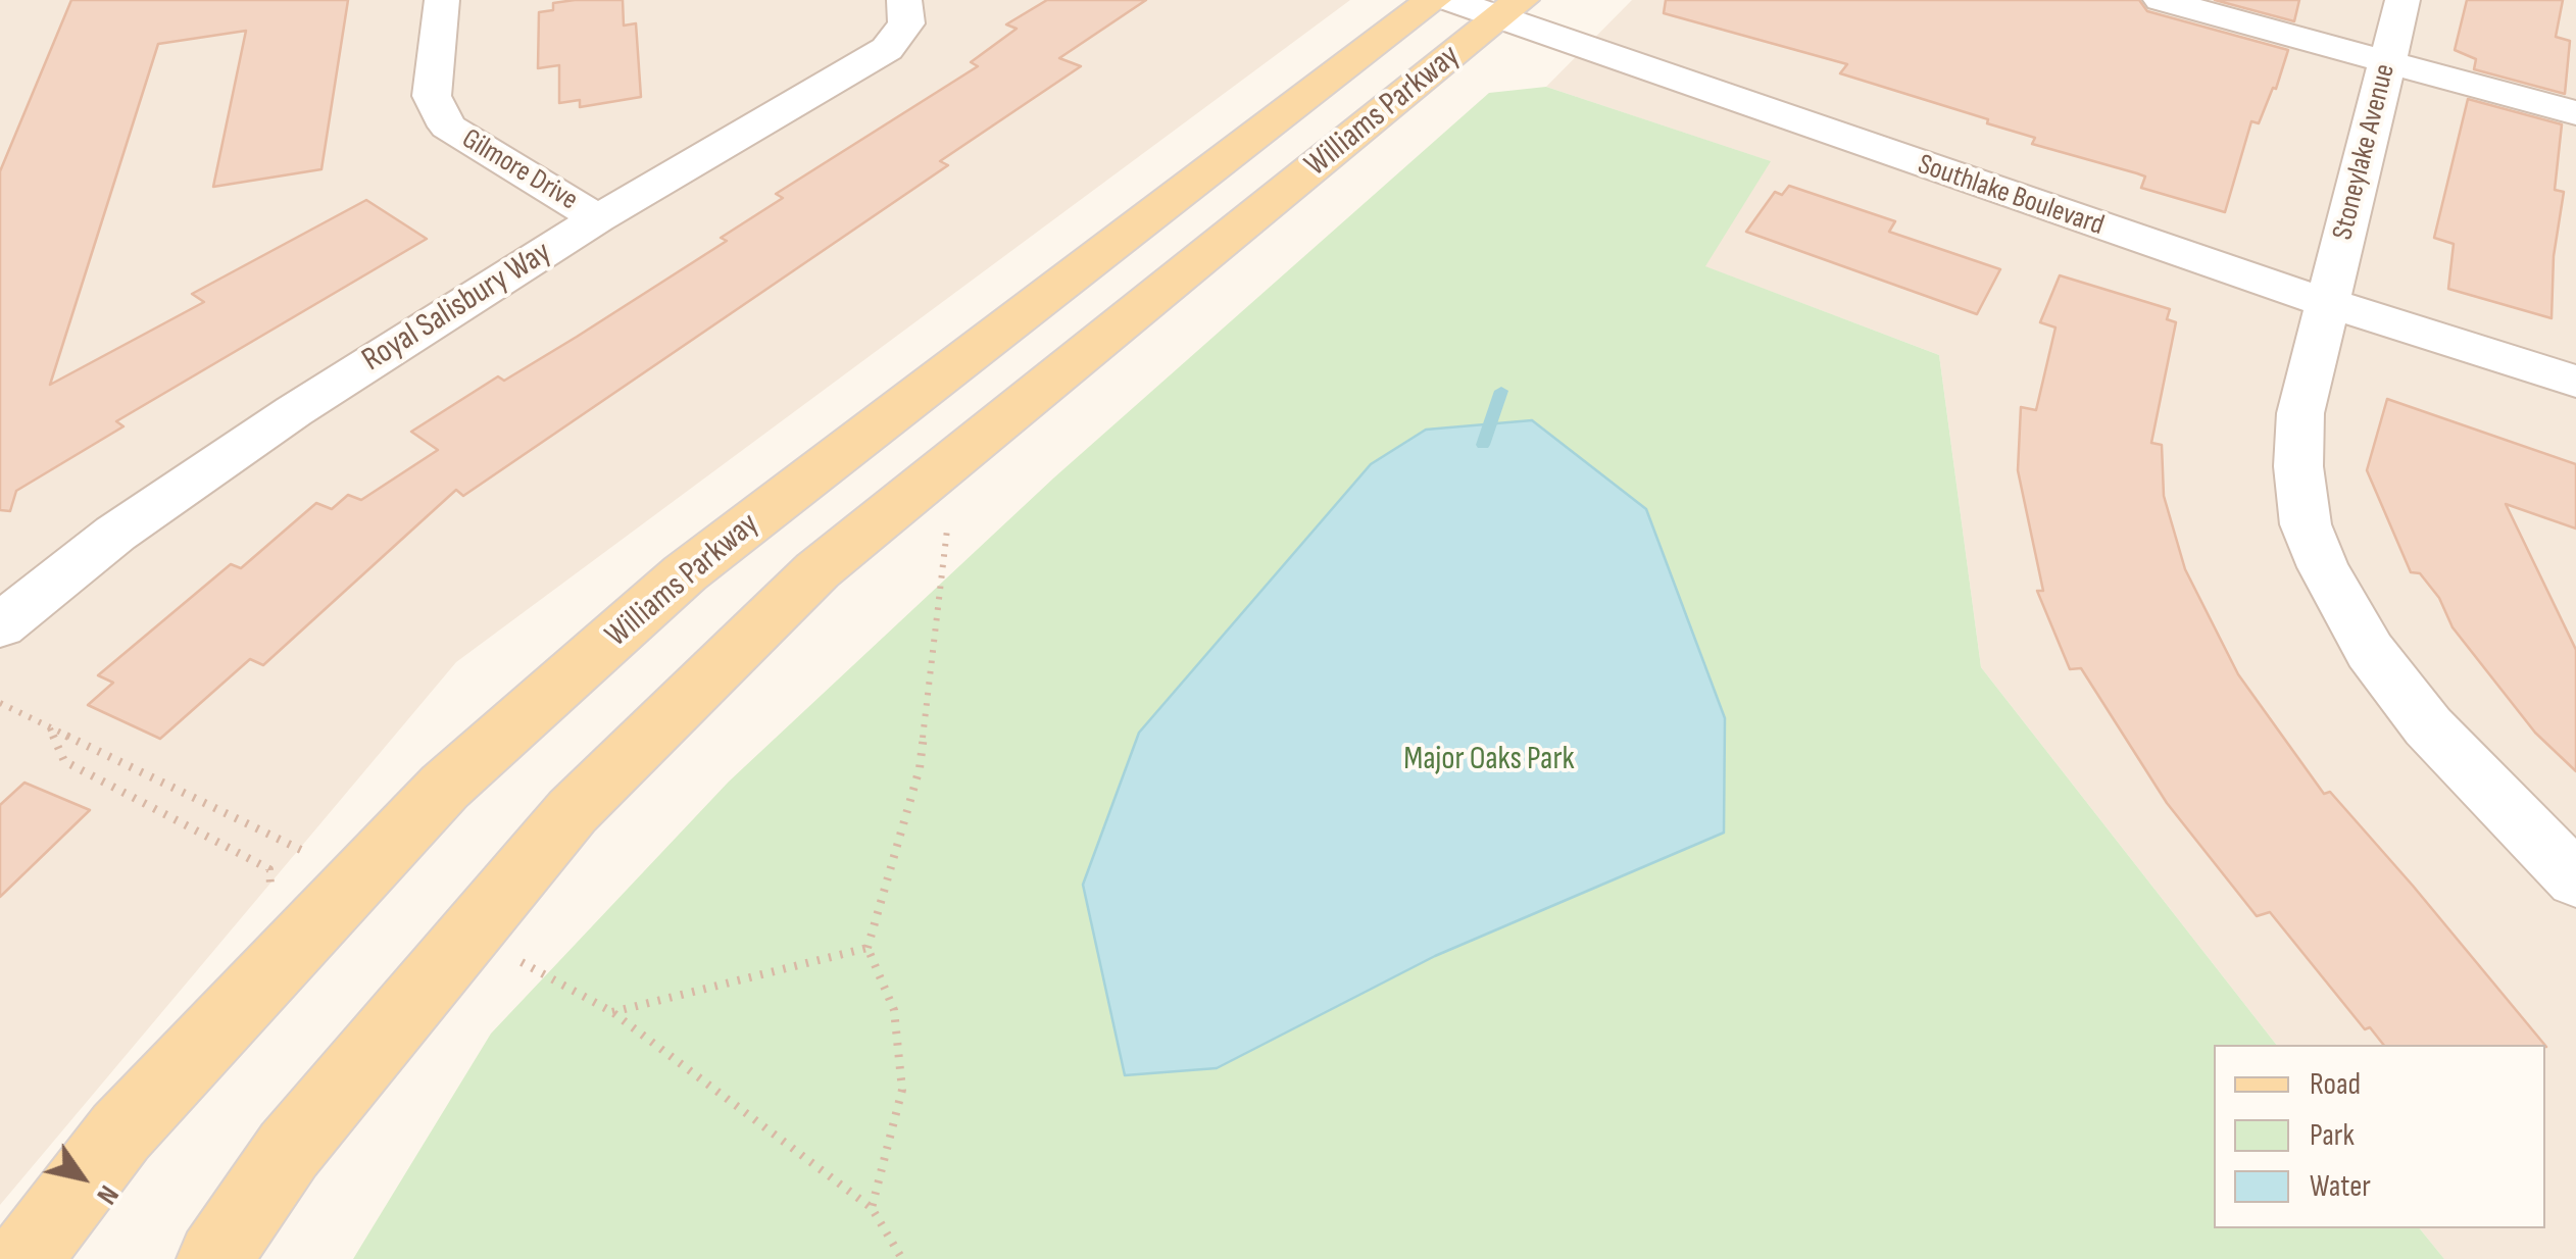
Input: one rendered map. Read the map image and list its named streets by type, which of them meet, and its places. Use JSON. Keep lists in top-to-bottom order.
{
  "streets": {
    "main road": ["Williams Parkway"],
    "street": [
      "Stoneylake Avenue",
      "Gilmore Drive",
      "Southlake Boulevard",
      "Royal Salisbury Way"
    ]
  },
  "crossings": [
    ["Williams Parkway", "Southlake Boulevard"],
    ["Stoneylake Avenue", "Southlake Boulevard"],
    ["Gilmore Drive", "Royal Salisbury Way"]
  ],
  "parks": ["Major Oaks Park"],
  "legend": ["Road", "Park", "Water"],
  "north": "bottom right"
}
